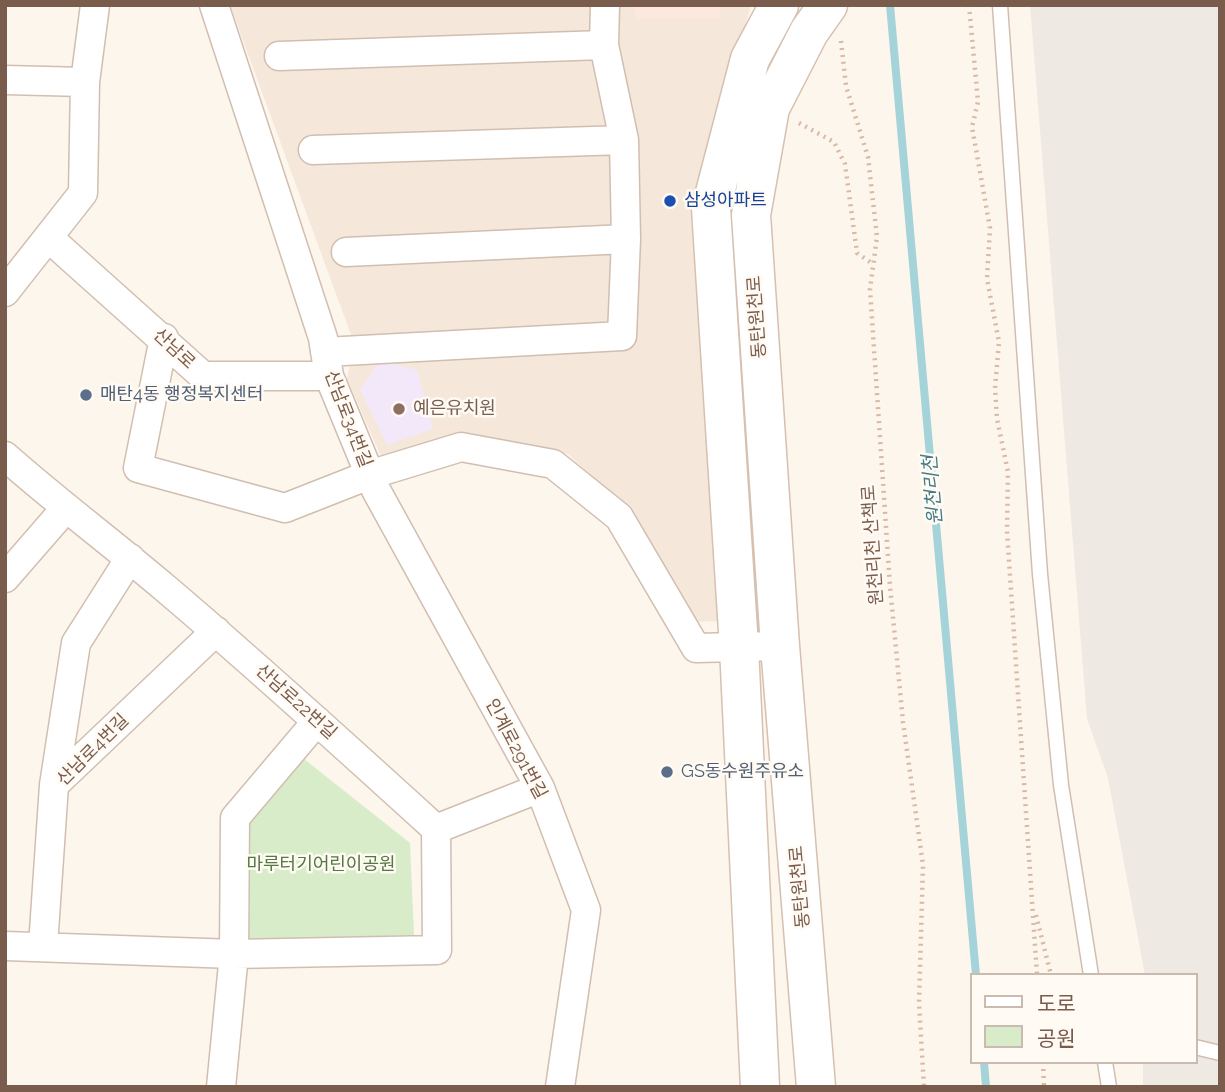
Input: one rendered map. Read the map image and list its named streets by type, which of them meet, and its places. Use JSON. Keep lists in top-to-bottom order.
{
  "streets": {
    "main road": ["동탄원천로"],
    "street": [
      "산남로",
      "산남로34번길",
      "산남로22번길",
      "인계로291번길",
      "산남로4번길"
    ],
    "path": ["원천리천 산책로"]
  },
  "crossings": [
    ["동탄원천로", "원천리천 산책로"],
    ["산남로", "산남로34번길"],
    ["산남로34번길", "인계로291번길"],
    ["산남로22번길", "산남로4번길"]
  ],
  "water": ["원천리천"],
  "parks": ["마루터기어린이공원"],
  "places": [
    "삼성아파트",
    "매탄4동 행정복지센터",
    "예은유치원",
    "GS동수원주유소"
  ],
  "legend": ["도로", "공원"]
}
